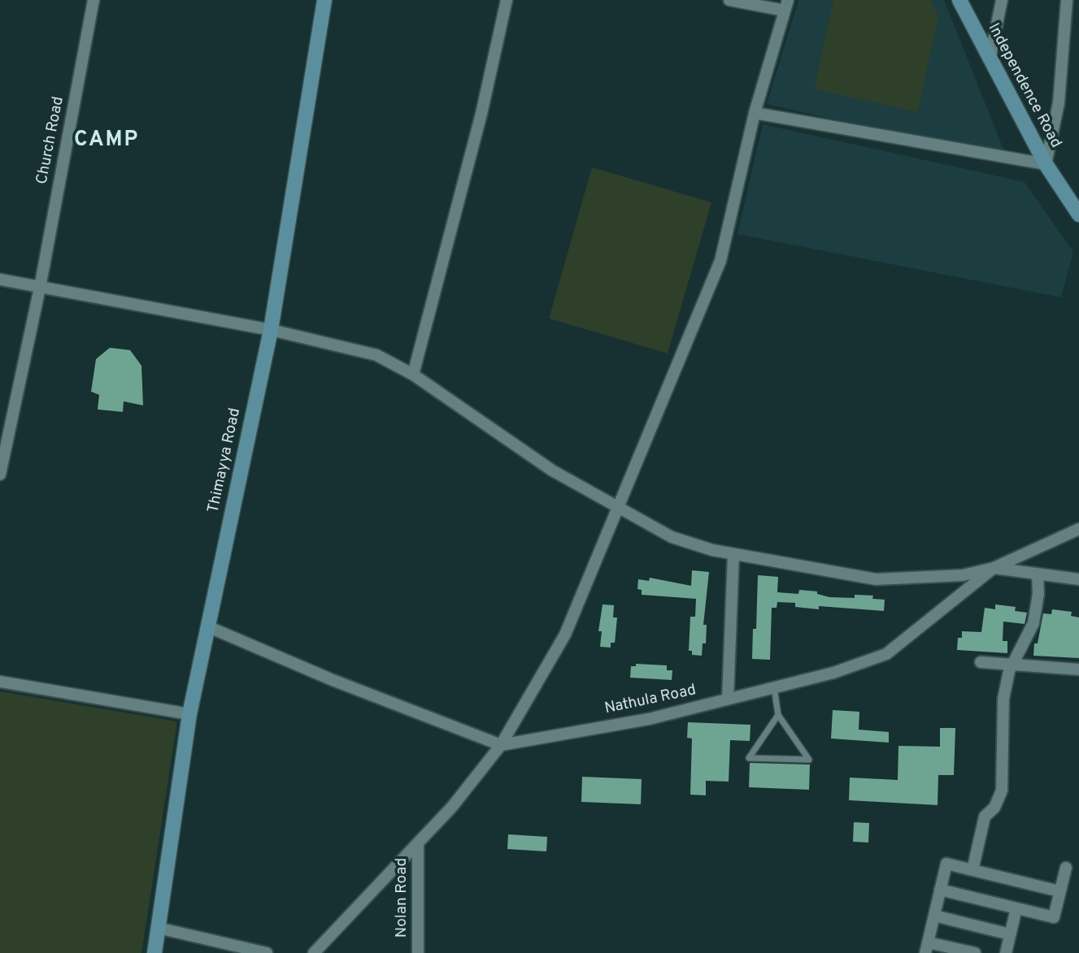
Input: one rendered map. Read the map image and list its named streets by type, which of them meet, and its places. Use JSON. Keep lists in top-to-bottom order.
{
  "streets": {
    "street": [
      "Independence Road",
      "Church Road",
      "Thimayya Road",
      "Nathula Road",
      "Nolan Road"
    ]
  },
  "districts": ["CAMP"]
}
